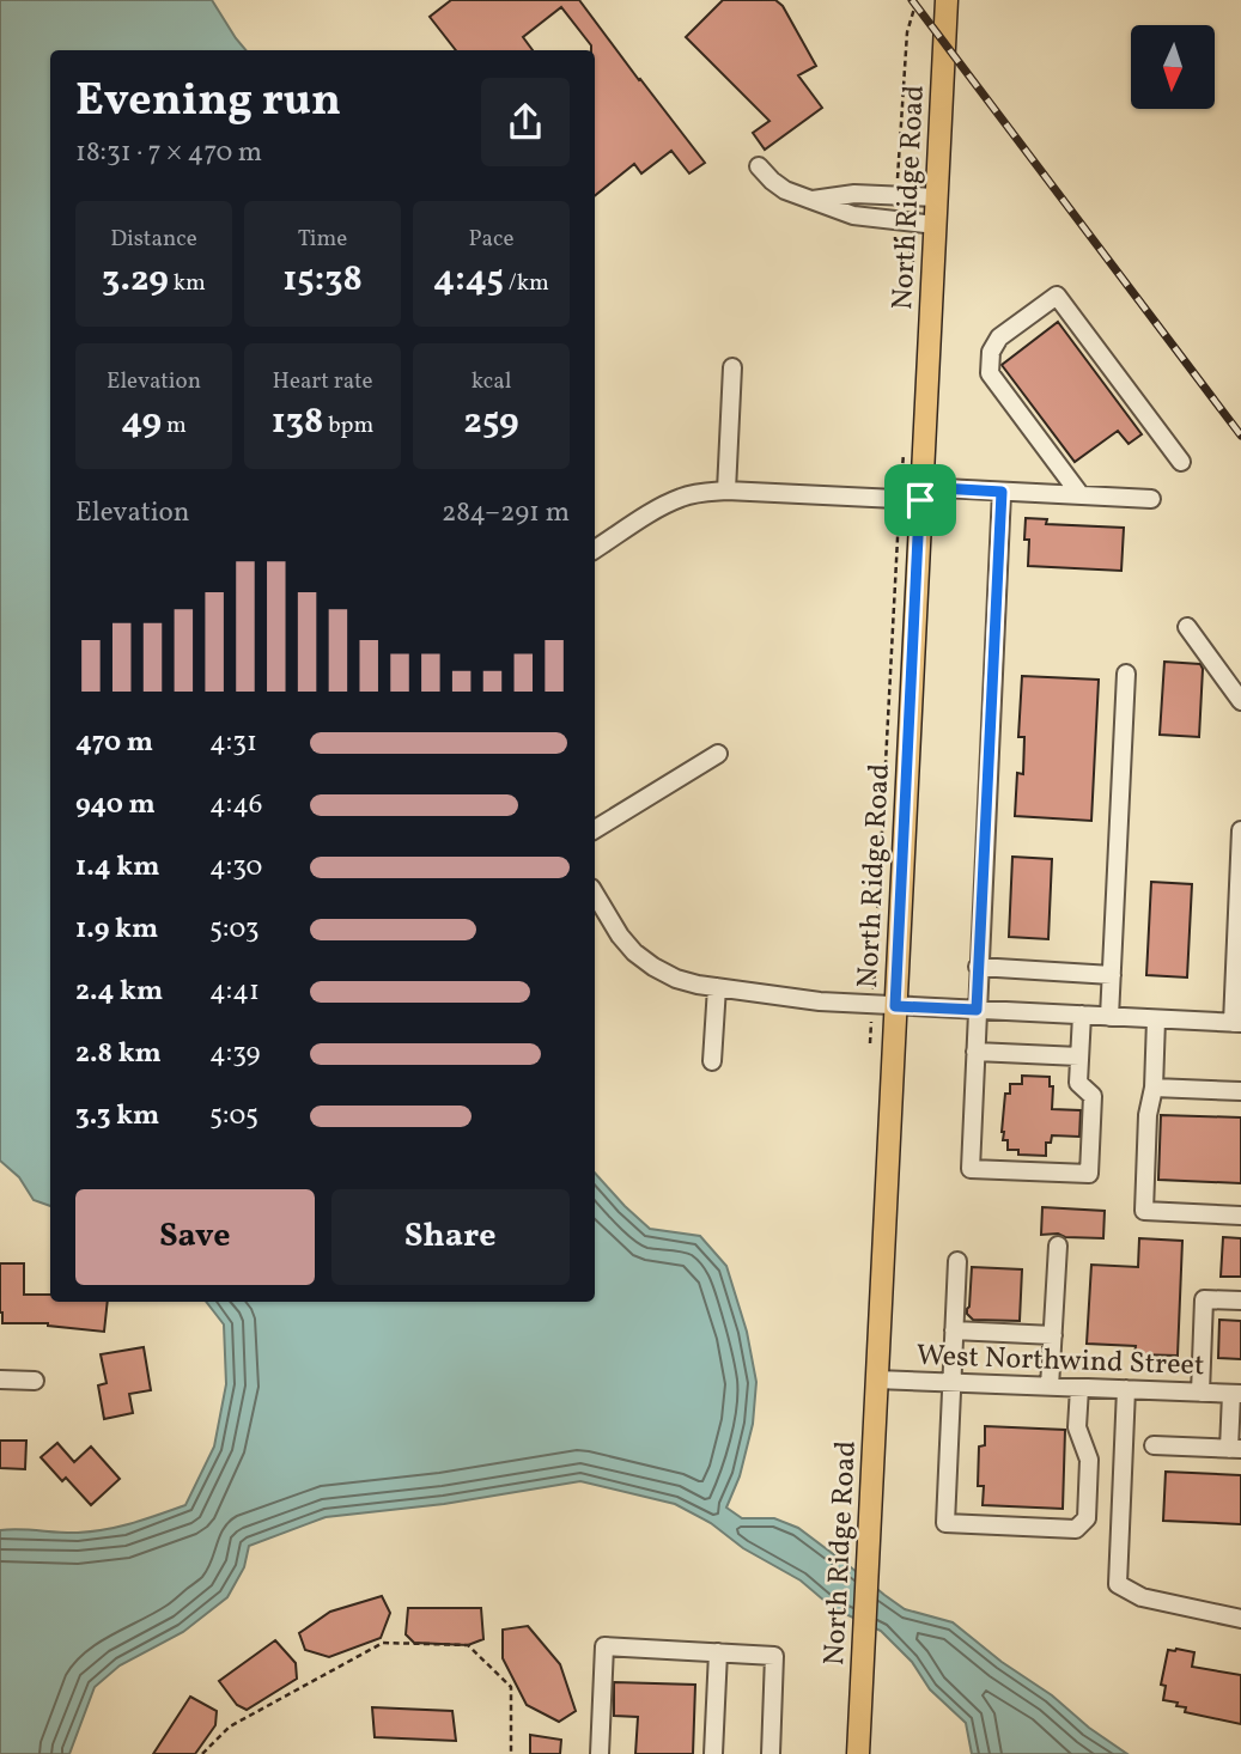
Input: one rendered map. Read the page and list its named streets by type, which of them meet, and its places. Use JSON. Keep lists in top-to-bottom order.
{
  "streets": {
    "main road": ["North Ridge Road"],
    "street": ["West Northwind Street"]
  },
  "crossings": [
    ["North Ridge Road", "West Northwind Street"]
  ],
  "north": "bottom",
  "page": {
    "heading": ["Evening run", "18:31 · 7 × 470 m"],
    "stats": [
      ["Distance", "3.29 km"],
      ["Time", "15:38"],
      ["Pace", "4:45 /km"],
      ["Elevation", "49 m"],
      ["Heart rate", "138 bpm"],
      ["kcal", "259"]
    ],
    "chart": ["Elevation", "284–291 m"],
    "list": [
      {
        "name": "470 m",
        "note": "4:31"
      },
      {
        "name": "940 m",
        "note": "4:46"
      },
      {
        "name": "1.4 km",
        "note": "4:30"
      },
      {
        "name": "1.9 km",
        "note": "5:03"
      },
      {
        "name": "2.4 km",
        "note": "4:41"
      },
      {
        "name": "2.8 km",
        "note": "4:39"
      },
      {
        "name": "3.3 km",
        "note": "5:05"
      }
    ],
    "buttons": ["Save", "Share"]
  }
}
